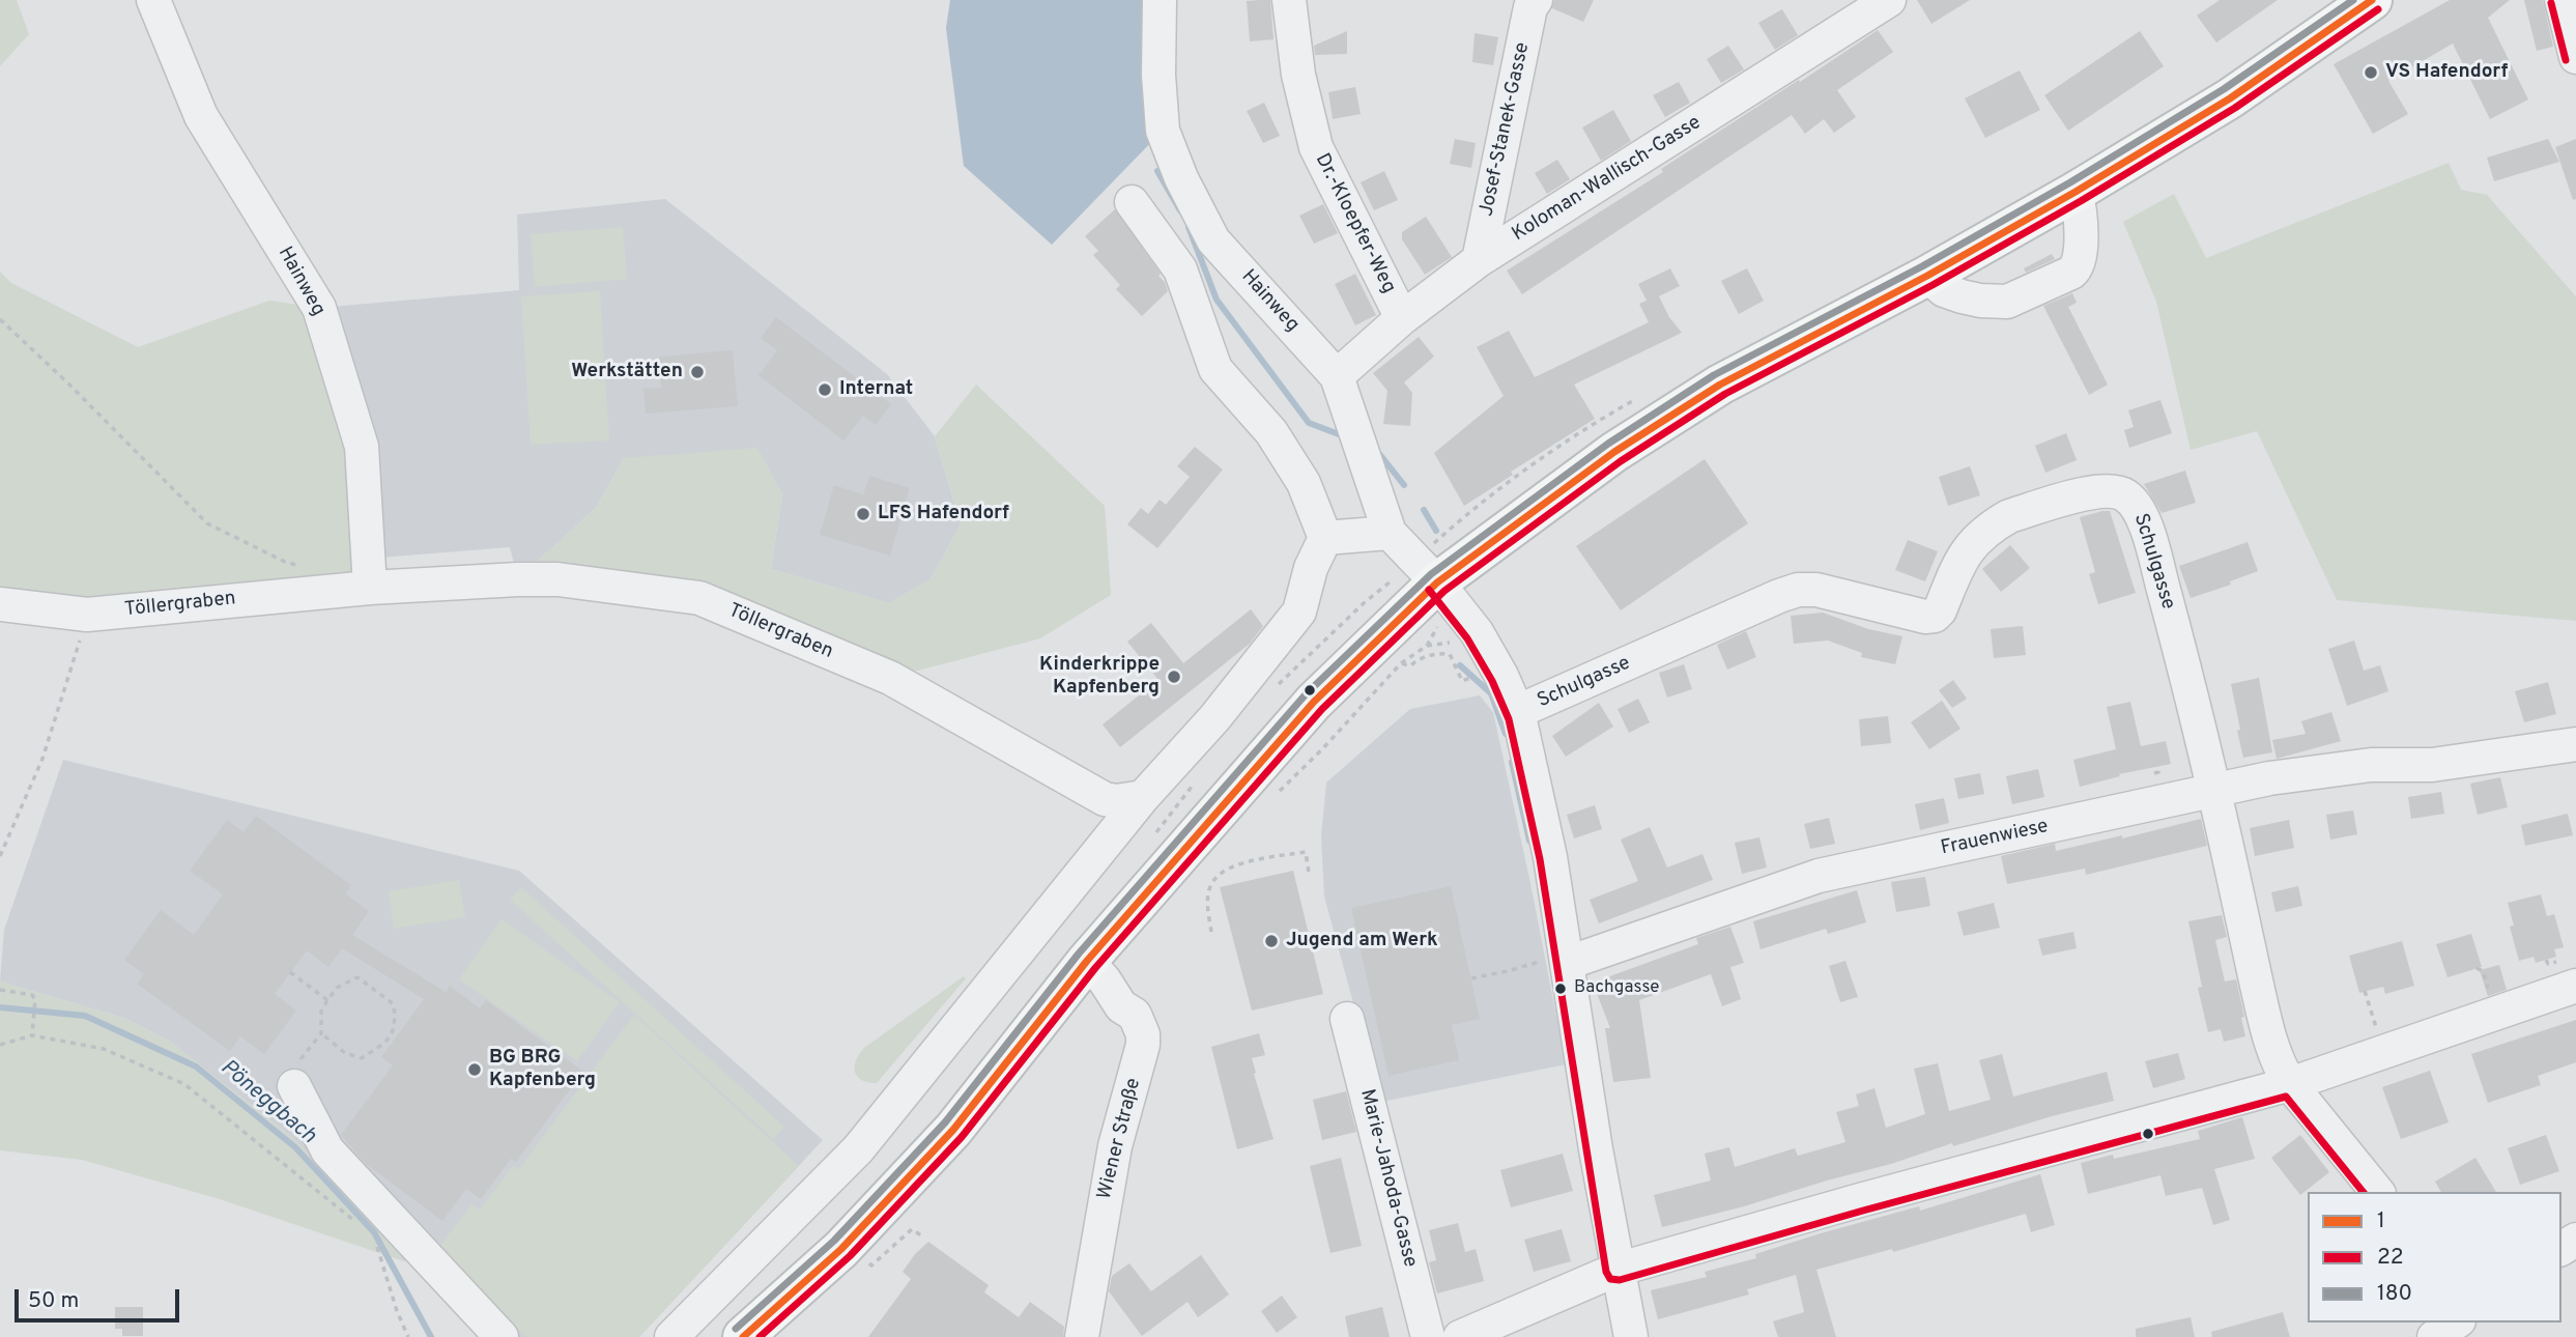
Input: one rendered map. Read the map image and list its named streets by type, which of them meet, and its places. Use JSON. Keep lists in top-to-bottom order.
{
  "streets": {
    "street": [
      "Josef-Stanek-Gasse",
      "Koloman-Wallisch-Gasse",
      "Dr.-Kloepfer-Weg",
      "Hainweg",
      "Schulgasse",
      "Töllergraben",
      "Frauenwiese",
      "Wiener Straße",
      "Marie-Jahoda-Gasse"
    ]
  },
  "crossings": [
    ["Josef-Stanek-Gasse", "Koloman-Wallisch-Gasse"],
    ["Koloman-Wallisch-Gasse", "Dr.-Kloepfer-Weg"],
    ["Koloman-Wallisch-Gasse", "Hainweg"],
    ["Hainweg", "Töllergraben"],
    ["Schulgasse", "Frauenwiese"]
  ],
  "water": ["Pöneggbach"],
  "places": [
    "VS Hafendorf",
    "Werkstätten",
    "Internat",
    "LFS Hafendorf",
    "Kinderkrippe Kapfenberg",
    "Jugend am Werk",
    "Bachgasse",
    "BG BRG Kapfenberg"
  ],
  "lines": ["transit line 1", "transit line 180", "transit line 22"],
  "legend": ["1", "22", "180"],
  "scale_bar": "50 m"
}
